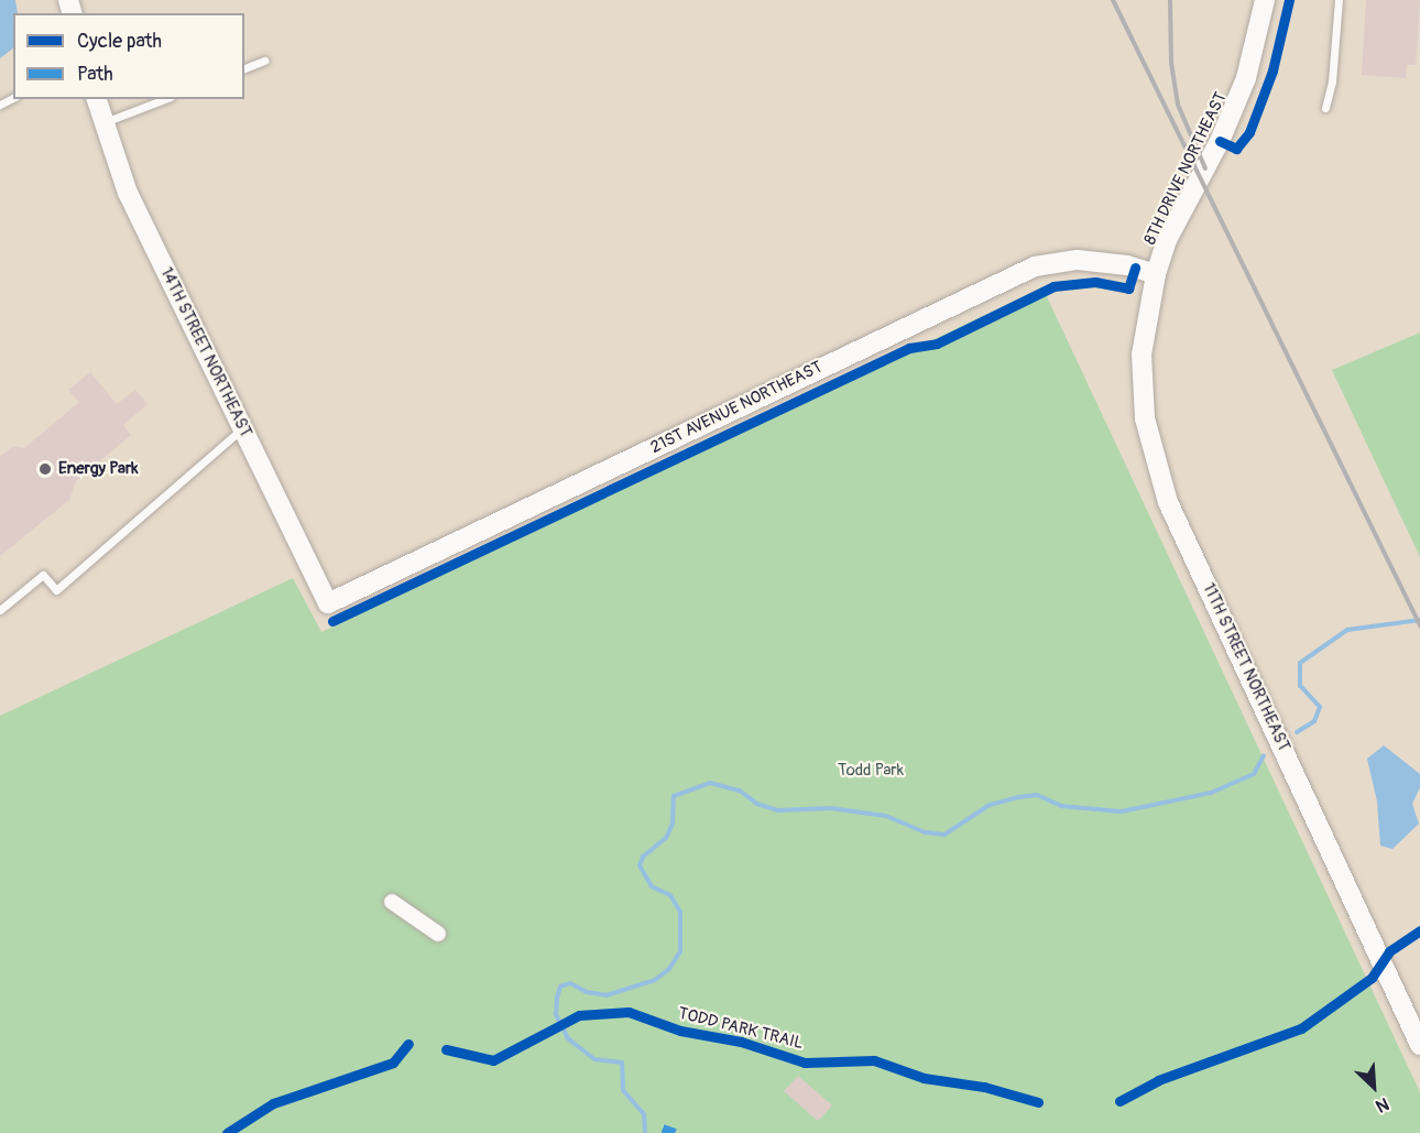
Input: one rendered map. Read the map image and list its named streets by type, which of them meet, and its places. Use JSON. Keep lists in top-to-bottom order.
{
  "streets": {
    "street": [
      "8TH DRIVE NORTHEAST",
      "14TH STREET NORTHEAST",
      "21ST AVENUE NORTHEAST",
      "11TH STREET NORTHEAST"
    ],
    "cycle path": ["TODD PARK TRAIL"]
  },
  "crossings": [
    ["8TH DRIVE NORTHEAST", "21ST AVENUE NORTHEAST"],
    ["8TH DRIVE NORTHEAST", "11TH STREET NORTHEAST"],
    ["14TH STREET NORTHEAST", "21ST AVENUE NORTHEAST"],
    ["21ST AVENUE NORTHEAST", "11TH STREET NORTHEAST"]
  ],
  "parks": ["Todd Park"],
  "places": ["Energy Park"],
  "legend": ["Cycle path", "Path"],
  "north": "bottom right"
}
